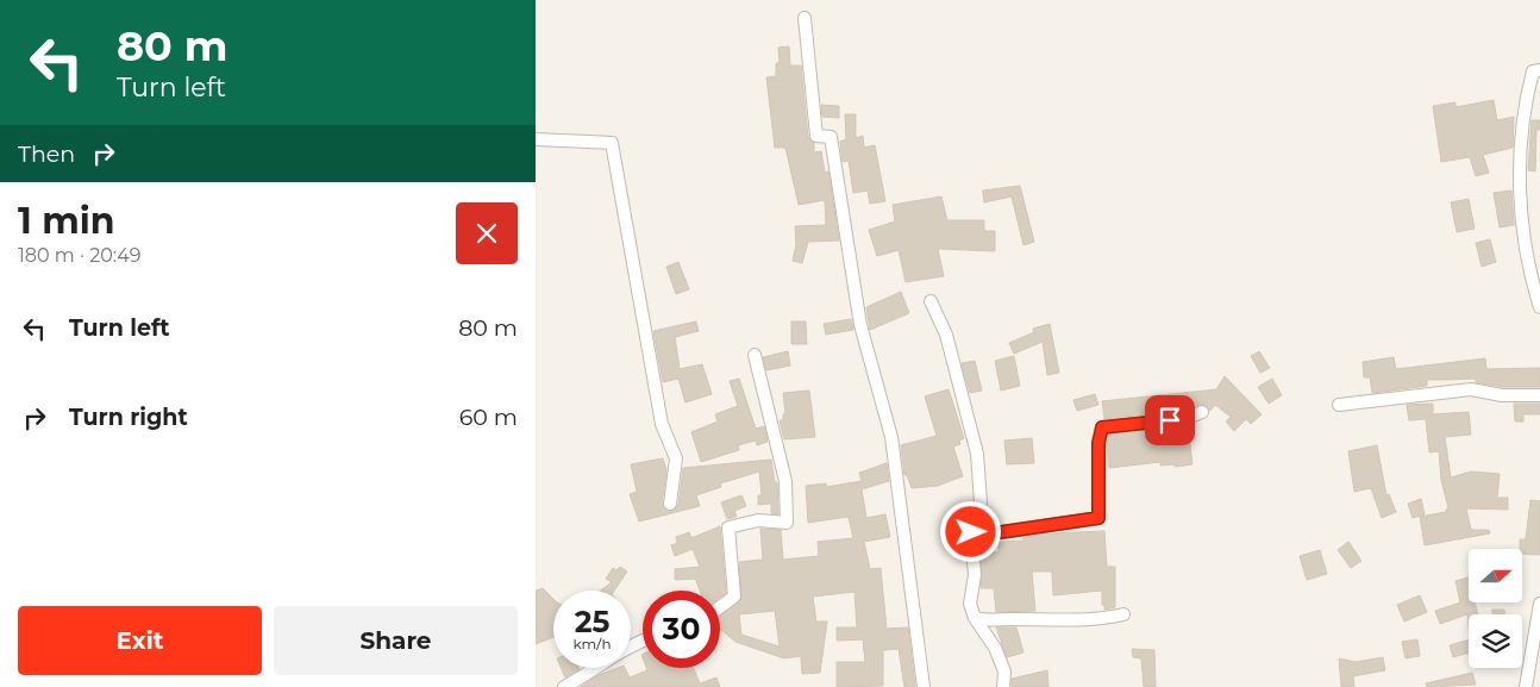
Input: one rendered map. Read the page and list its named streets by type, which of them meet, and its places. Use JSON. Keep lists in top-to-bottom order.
{
  "north": "right",
  "page": {
    "turn": ["80 m", "Turn left"],
    "then": "Then",
    "heading": ["1 min", "180 m · 20:49"],
    "list": [
      {
        "name": "Turn left",
        "value": "80 m"
      },
      {
        "name": "Turn right",
        "value": "60 m"
      }
    ],
    "speed": "25 km/h",
    "limit": "30",
    "buttons": ["Exit", "Share"]
  }
}
